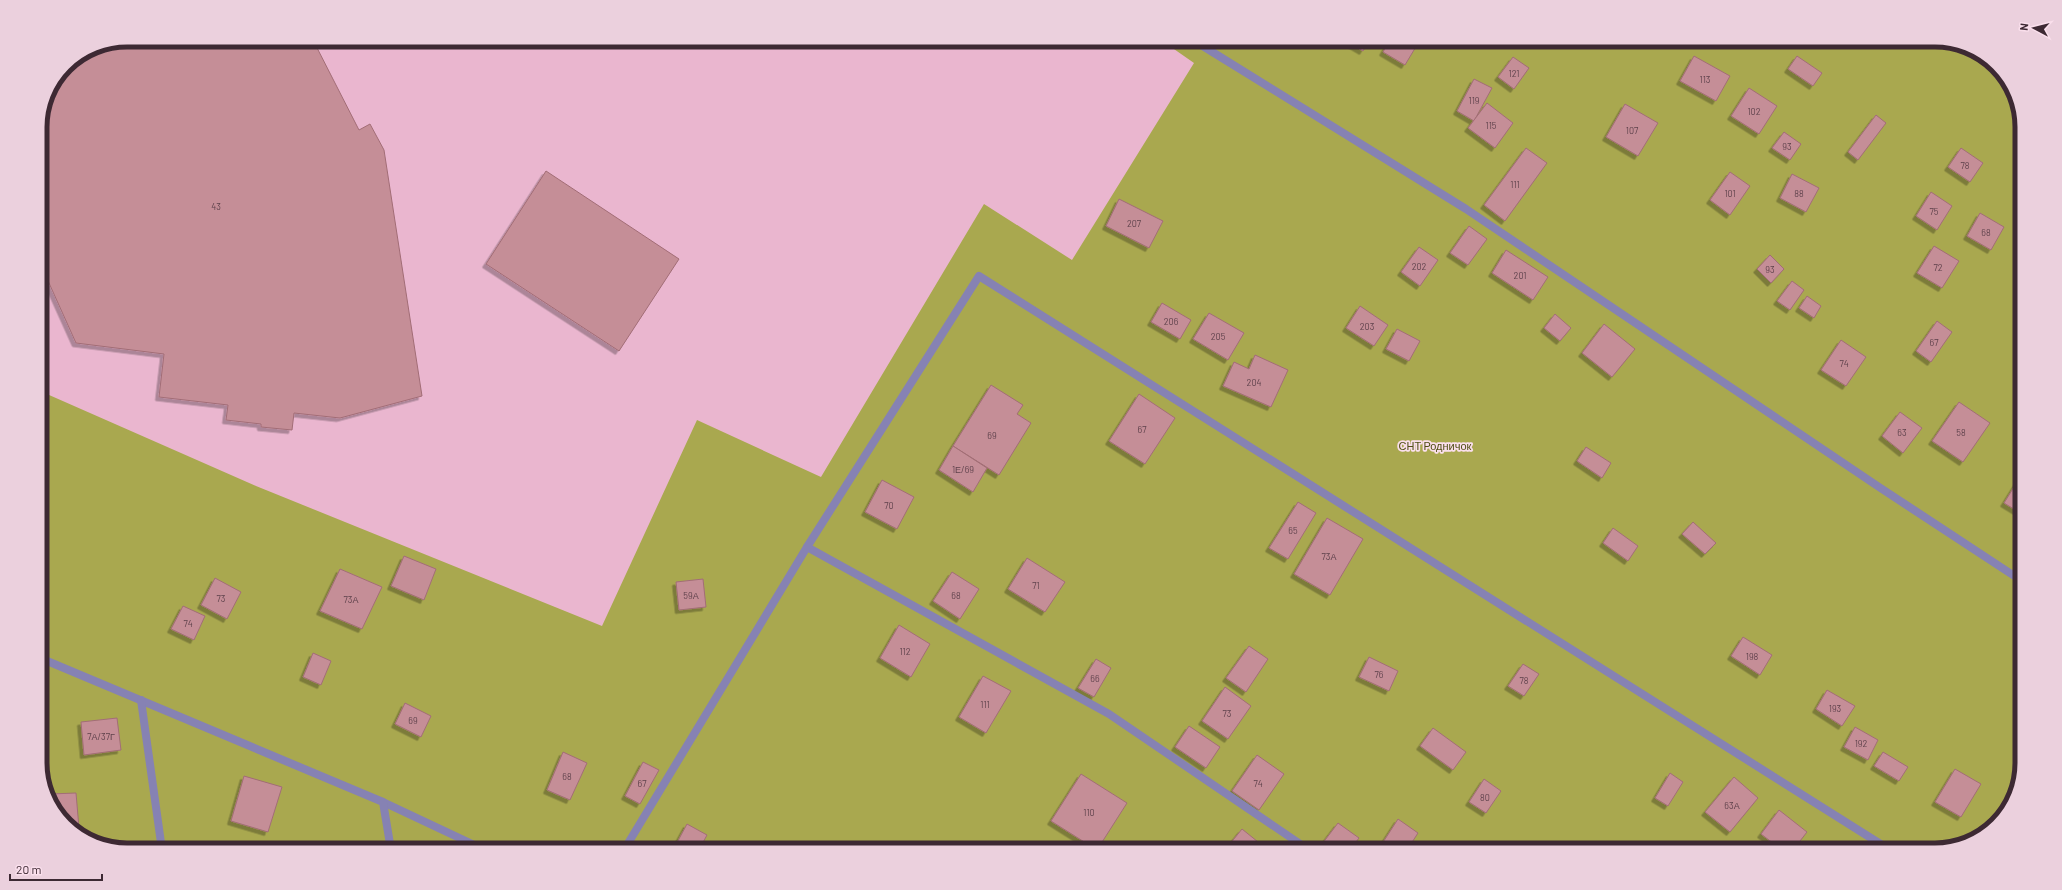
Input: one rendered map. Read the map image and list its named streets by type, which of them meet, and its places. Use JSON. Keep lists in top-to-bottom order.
{
  "parks": ["СНТ Родничок"],
  "house_numbers": [
    "121",
    "113",
    "119",
    "102",
    "115",
    "107",
    "93",
    "78",
    "111",
    "101",
    "88",
    "43",
    "75",
    "207",
    "68",
    "202",
    "72",
    "93",
    "201",
    "206",
    "203",
    "205",
    "67",
    "74",
    "204",
    "67",
    "63",
    "58",
    "69",
    "1Е/69",
    "70",
    "65",
    "73А",
    "71",
    "59А",
    "68",
    "73",
    "73А",
    "74",
    "112",
    "198",
    "76",
    "66",
    "78",
    "111",
    "193",
    "73",
    "69",
    "7А/37Г",
    "192",
    "68",
    "67",
    "74",
    "80",
    "63А",
    "110"
  ],
  "scale_bar": "20 m",
  "north": "left"
}
